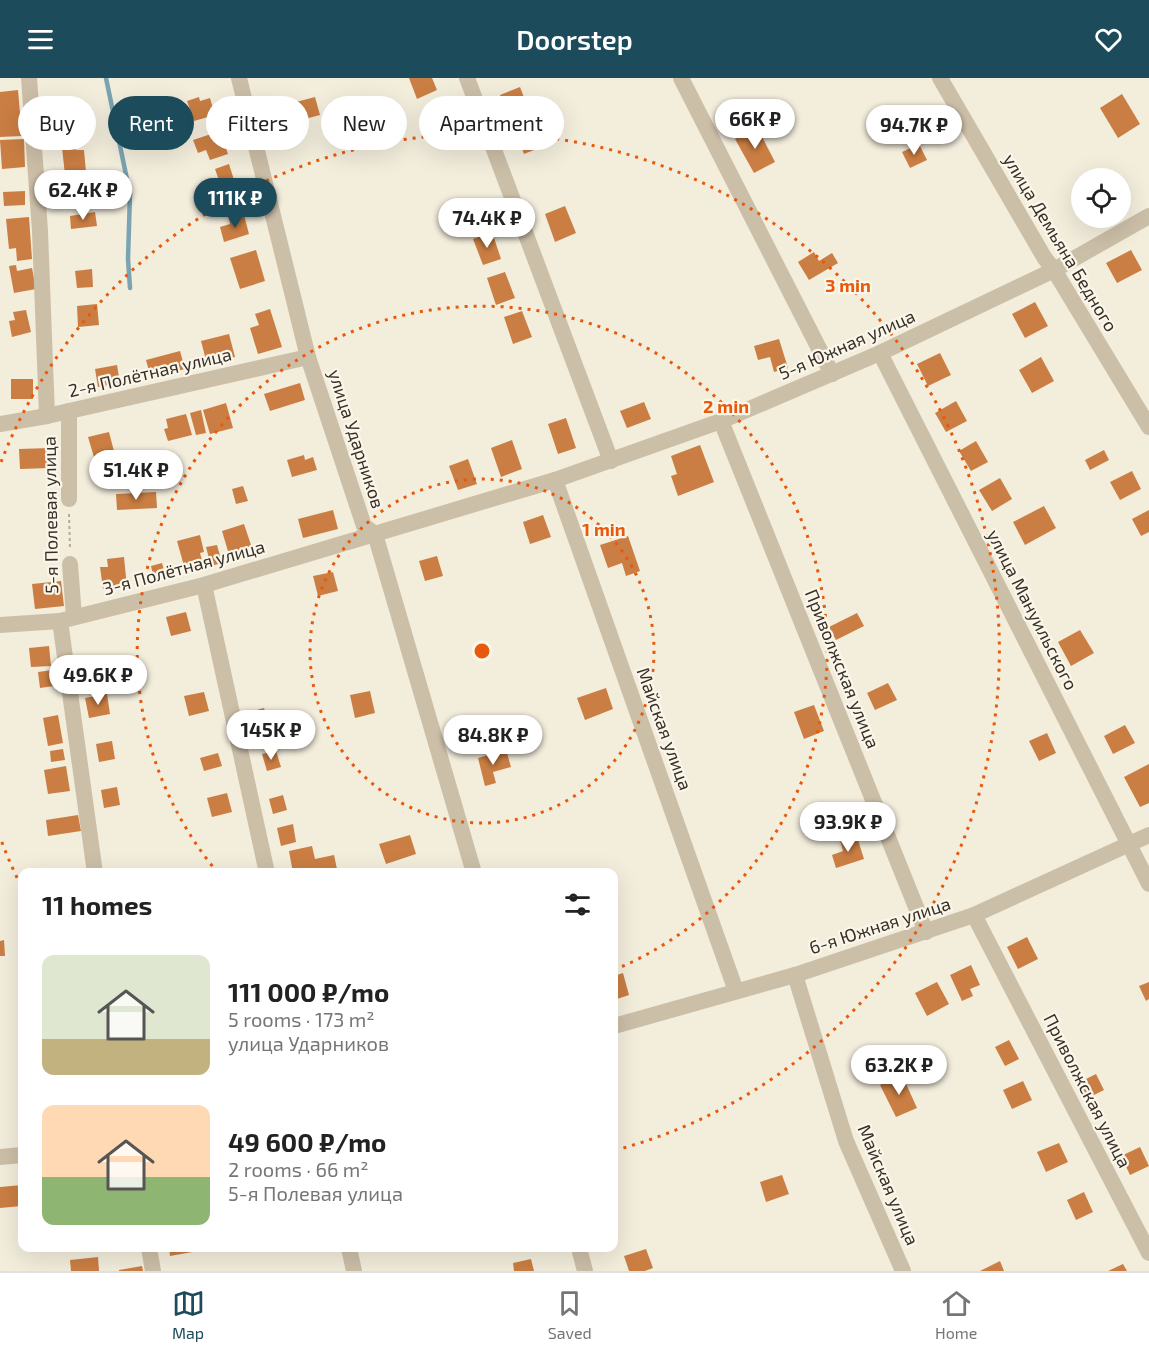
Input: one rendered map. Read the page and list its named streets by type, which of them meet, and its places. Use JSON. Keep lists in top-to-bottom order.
{
  "streets": {
    "street": [
      "улица Демьяна Бедного",
      "5-я Южная улица",
      "2-я Полётная улица",
      "улица Ударников",
      "5-я Полевая улица",
      "3-я Полётная улица",
      "улица Мануильского",
      "Приволжская улица",
      "Майская улица",
      "6-я Южная улица"
    ]
  },
  "crossings": [
    ["улица Демьяна Бедного", "5-я Южная улица"],
    ["5-я Южная улица", "улица Ударников"],
    ["5-я Южная улица", "3-я Полётная улица"],
    ["5-я Южная улица", "улица Мануильского"],
    ["5-я Южная улица", "Приволжская улица"],
    ["5-я Южная улица", "Майская улица"],
    ["2-я Полётная улица", "улица Ударников"],
    ["2-я Полётная улица", "5-я Полевая улица"],
    ["улица Ударников", "3-я Полётная улица"],
    ["5-я Полевая улица", "3-я Полётная улица"],
    ["улица Мануильского", "6-я Южная улица"],
    ["Приволжская улица", "6-я Южная улица"],
    ["Майская улица", "6-я Южная улица"]
  ],
  "page": {
    "header": "Doorstep",
    "chip": [
      "Buy",
      "Rent",
      "Filters",
      "New",
      "Apartment"
    ],
    "price": [
      "66K ₽",
      "94.7K ₽",
      "62.4K ₽",
      "111K ₽",
      "74.4K ₽",
      "51.4K ₽",
      "49.6K ₽",
      "145K ₽",
      "84.8K ₽",
      "93.9K ₽",
      "63.2K ₽"
    ],
    "heading": "11 homes",
    "list": [
      {
        "name": "111 000 ₽/mo",
        "note": "5 rooms · 173 m² · улица Ударников"
      },
      {
        "name": "49 600 ₽/mo",
        "note": "2 rooms · 66 m² · 5-я Полевая улица"
      }
    ],
    "tabs": ["Map", "Saved", "Home"]
  },
  "rings": ["3 min", "2 min", "1 min"]
}
